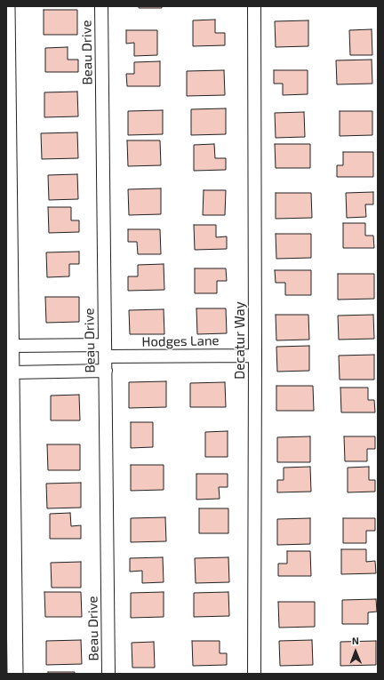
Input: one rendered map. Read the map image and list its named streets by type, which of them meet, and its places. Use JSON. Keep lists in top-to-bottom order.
{
  "streets": {
    "street": ["Beau Drive", "Decatur Way", "Hodges Lane"]
  },
  "crossings": [
    ["Beau Drive", "Hodges Lane"],
    ["Decatur Way", "Hodges Lane"]
  ],
  "north": "top"
}
